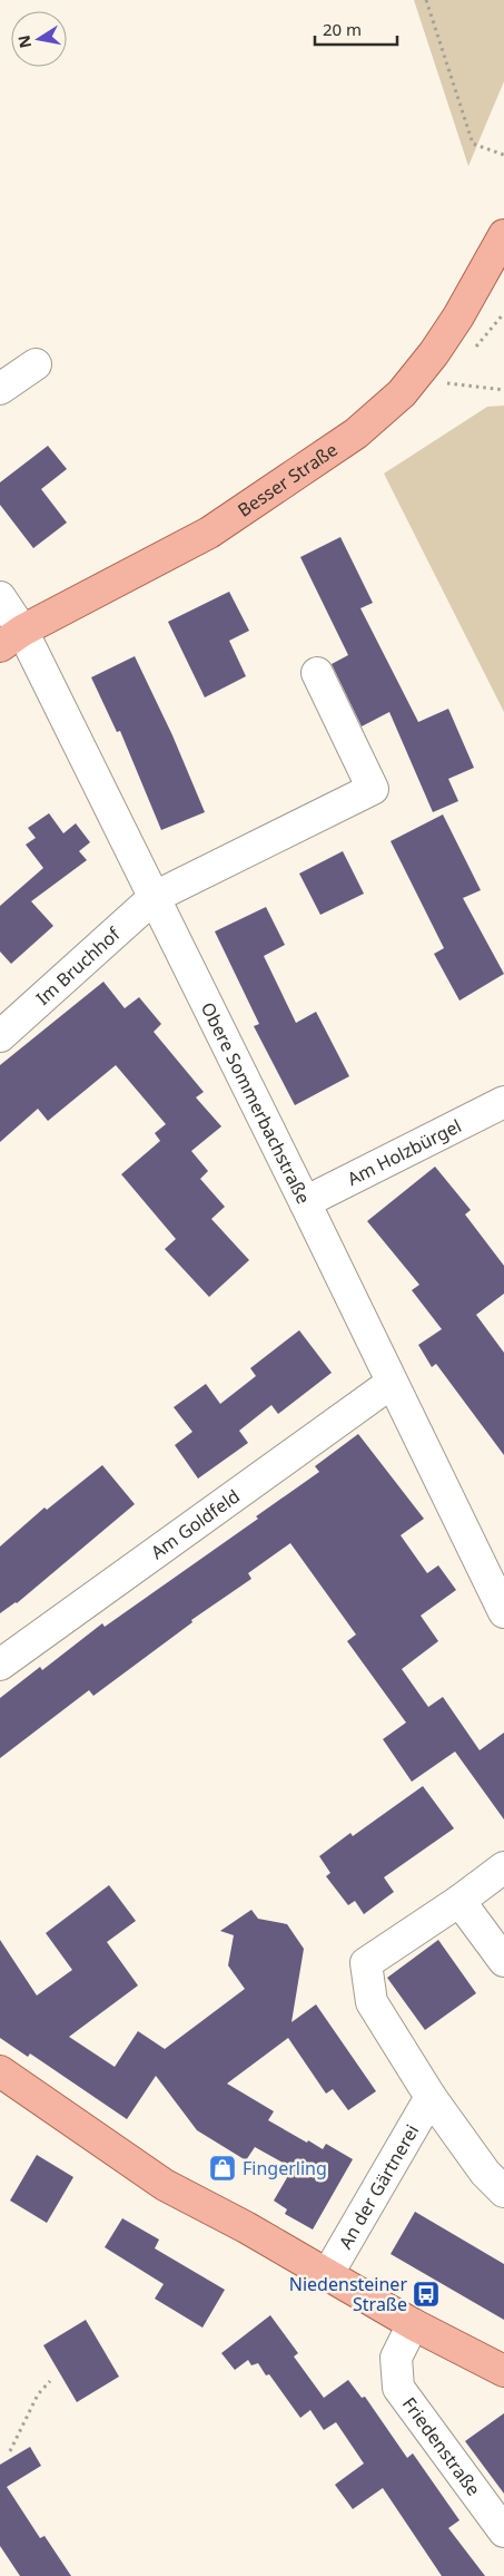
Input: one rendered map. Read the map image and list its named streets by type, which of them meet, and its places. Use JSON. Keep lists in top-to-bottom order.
{
  "streets": {
    "main road": ["Besser Straße"],
    "street": [
      "Im Bruchhof",
      "Obere Sommerbachstraße",
      "Am Holzbürgel",
      "Am Goldfeld",
      "An der Gärtnerei",
      "Friedenstraße"
    ]
  },
  "crossings": [
    ["Besser Straße", "Obere Sommerbachstraße"],
    ["Im Bruchhof", "Obere Sommerbachstraße"],
    ["Obere Sommerbachstraße", "Am Holzbürgel"],
    ["Obere Sommerbachstraße", "Am Goldfeld"]
  ],
  "places": {
    "shop": ["Fingerling"],
    "bus stop": ["Niedensteiner Straße"]
  },
  "scale_bar": "20 m",
  "north": "left"
}
